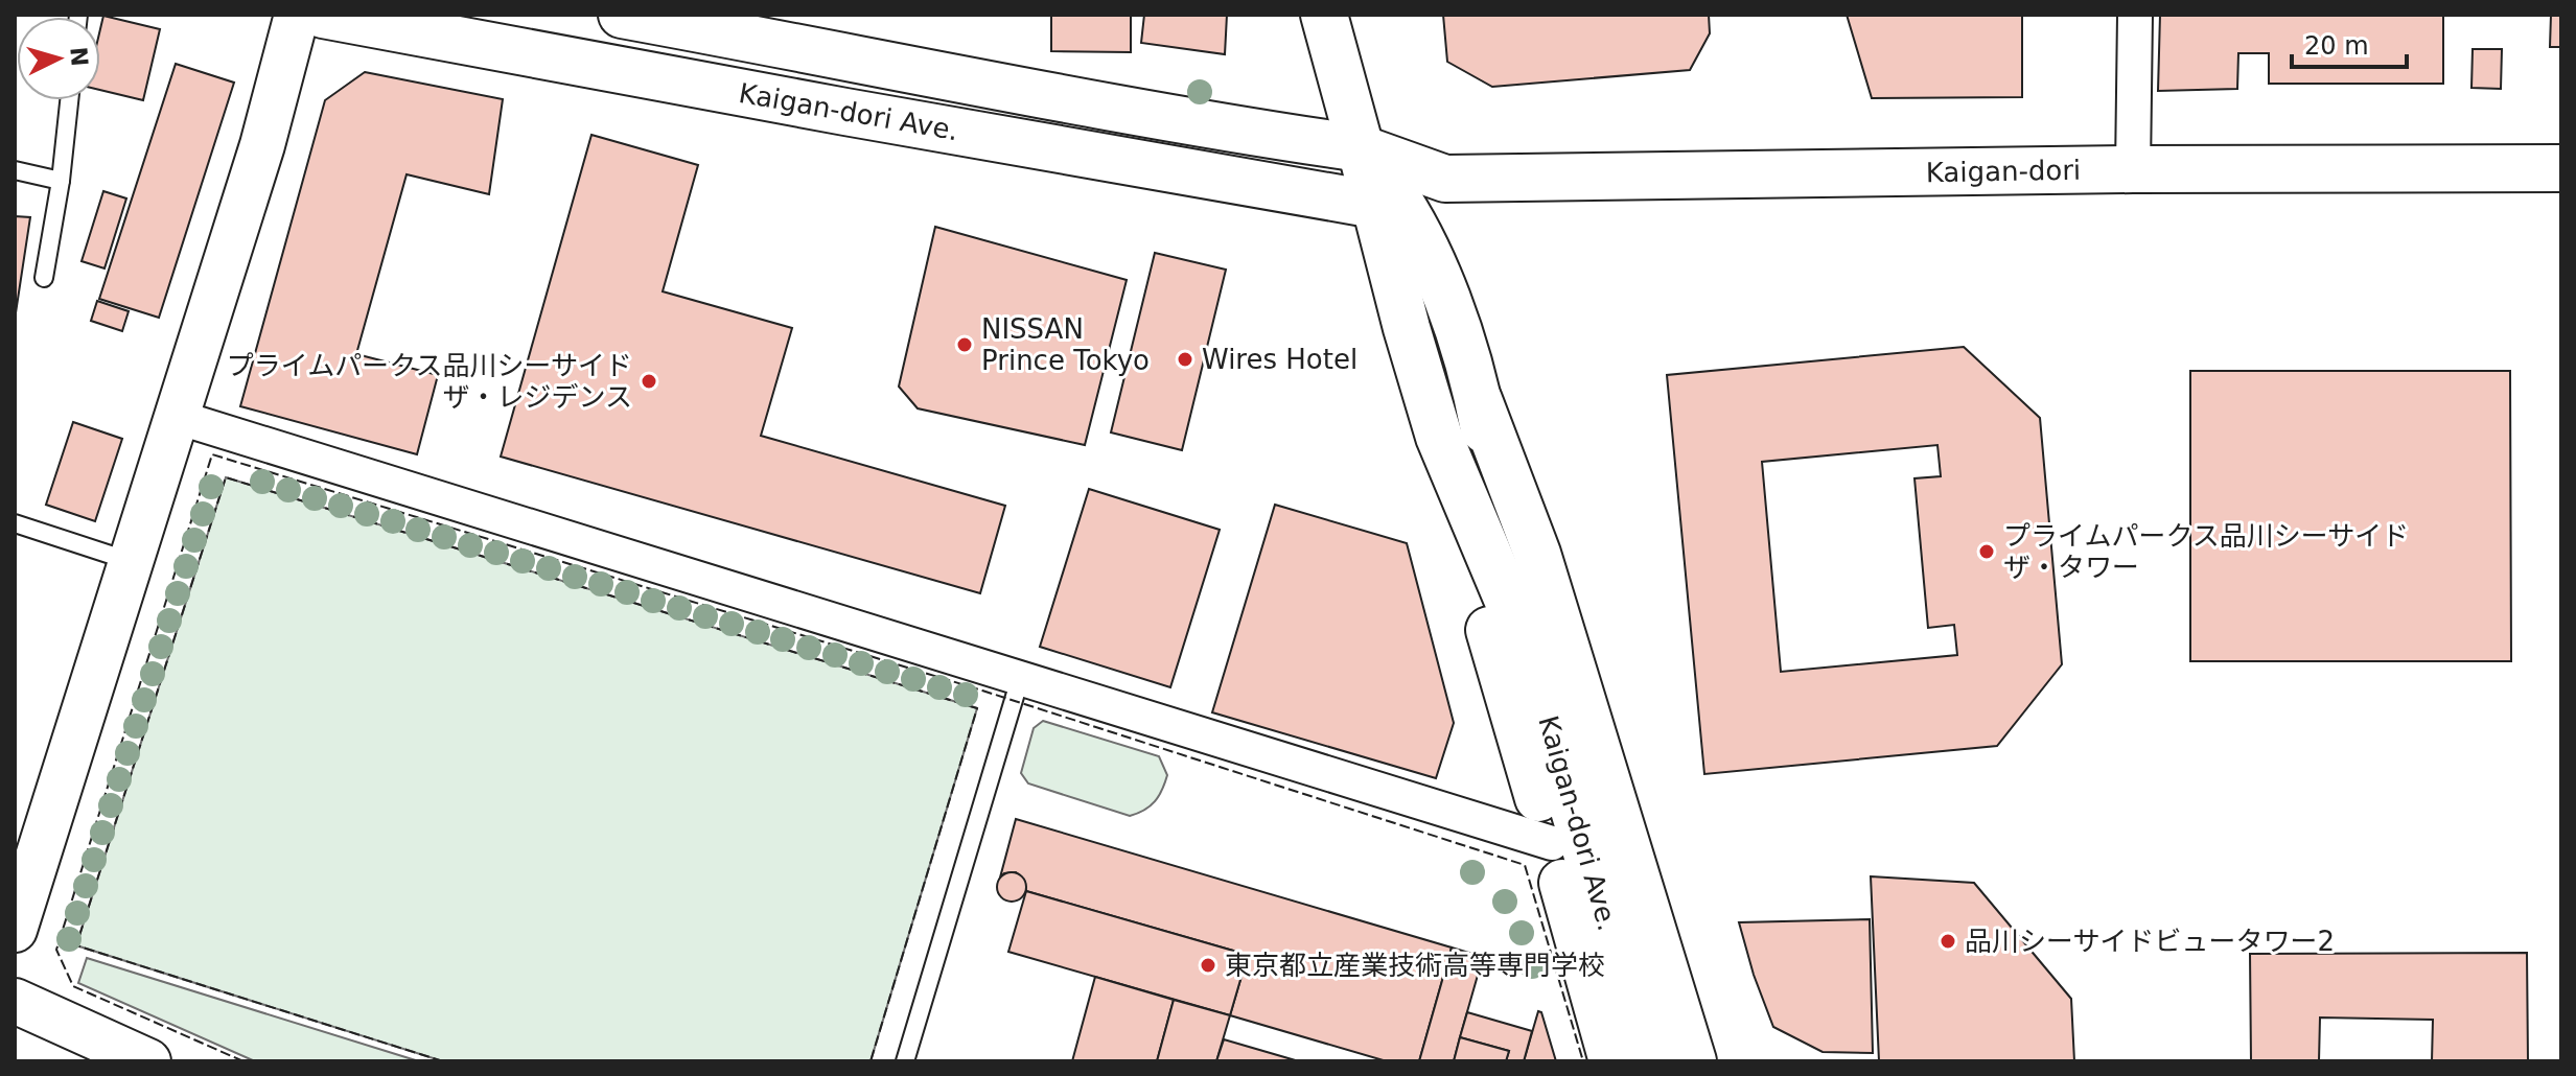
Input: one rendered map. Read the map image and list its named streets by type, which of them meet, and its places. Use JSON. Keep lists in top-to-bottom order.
{
  "streets": {
    "main road": ["Kaigan-dori Ave.", "Kaigan-dori"]
  },
  "crossings": [
    ["Kaigan-dori Ave.", "Kaigan-dori"]
  ],
  "places": [
    "NISSAN Prince Tokyo",
    "Wires Hotel",
    "プライムパークス品川シーサイド ザ・レジデンス",
    "プライムパークス品川シーサイド ザ・タワー",
    "品川シーサイドビュータワー2",
    "東京都立産業技術高等専門学校"
  ],
  "scale_bar": "20 m",
  "north": "right"
}
